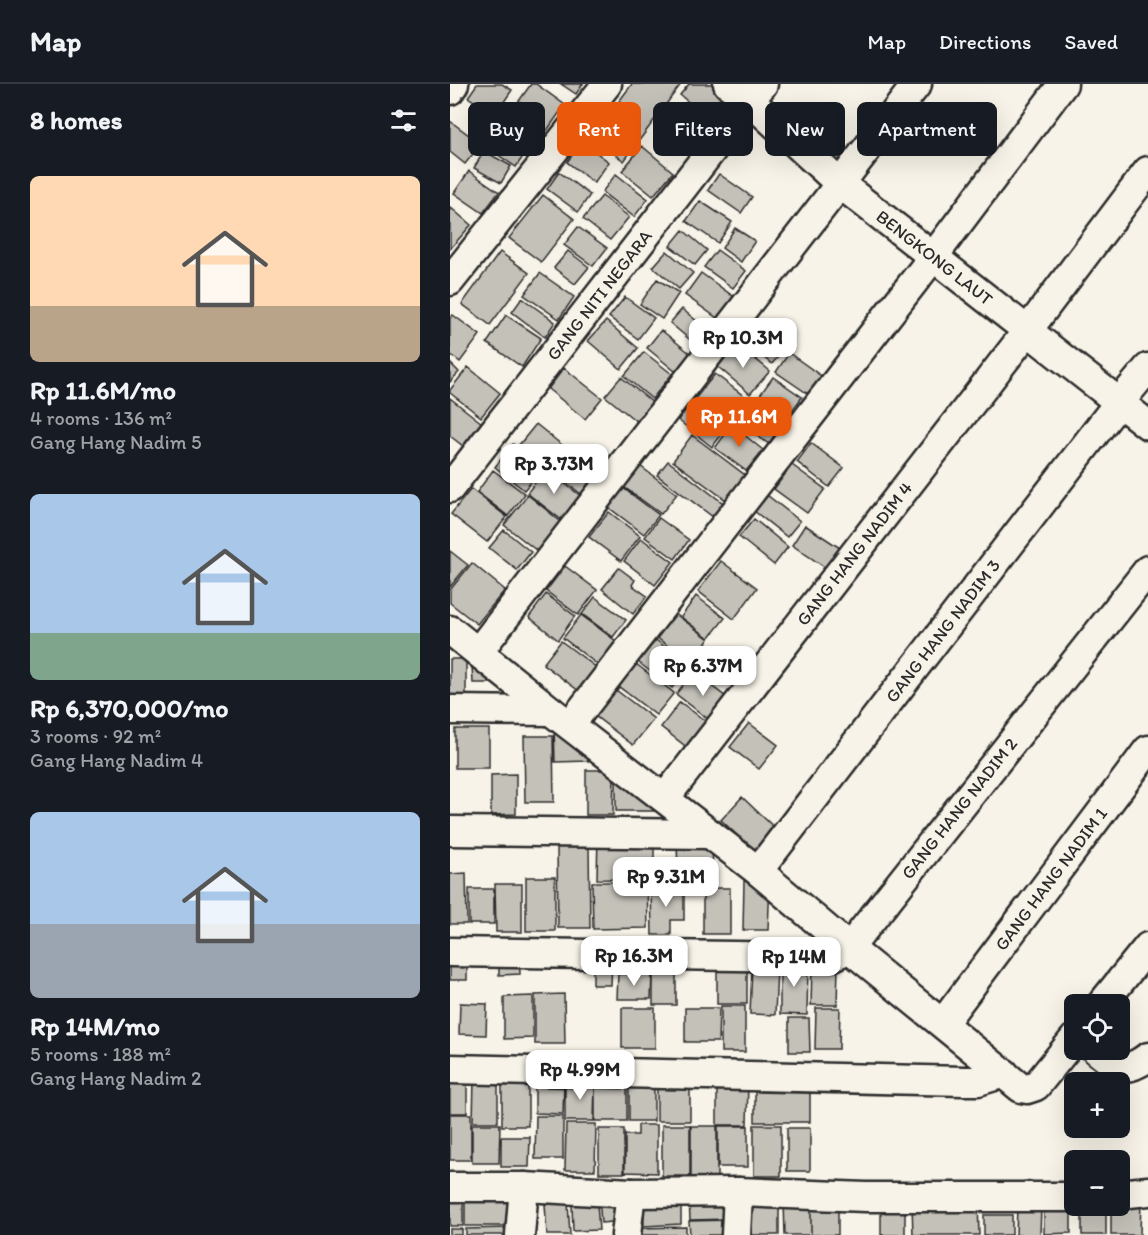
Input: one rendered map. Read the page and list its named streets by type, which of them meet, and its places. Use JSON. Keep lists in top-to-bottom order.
{
  "streets": {
    "street": [
      "BENGKONG LAUT",
      "GANG NITI NEGARA",
      "GANG HANG NADIM 4",
      "GANG HANG NADIM 3",
      "GANG HANG NADIM 2",
      "GANG HANG NADIM 1"
    ]
  },
  "crossings": [
    ["BENGKONG LAUT", "GANG NITI NEGARA"],
    ["BENGKONG LAUT", "GANG HANG NADIM 4"],
    ["BENGKONG LAUT", "GANG HANG NADIM 3"]
  ],
  "page": {
    "header": "Map",
    "nav": ["Map", "Directions", "Saved"],
    "heading": "8 homes",
    "chip": [
      "Buy",
      "Rent",
      "Filters",
      "New",
      "Apartment"
    ],
    "list": [
      {
        "name": "Rp 11.6M/mo",
        "note": "4 rooms · 136 m² · Gang Hang Nadim 5"
      },
      {
        "name": "Rp 6,370,000/mo",
        "note": "3 rooms · 92 m² · Gang Hang Nadim 4"
      },
      {
        "name": "Rp 14M/mo",
        "note": "5 rooms · 188 m² · Gang Hang Nadim 2"
      }
    ],
    "price": [
      "Rp 10.3M",
      "Rp 11.6M",
      "Rp 3.73M",
      "Rp 6.37M",
      "Rp 9.31M",
      "Rp 16.3M",
      "Rp 14M",
      "Rp 4.99M"
    ],
    "map_buttons": ["+", "−"]
  }
}
